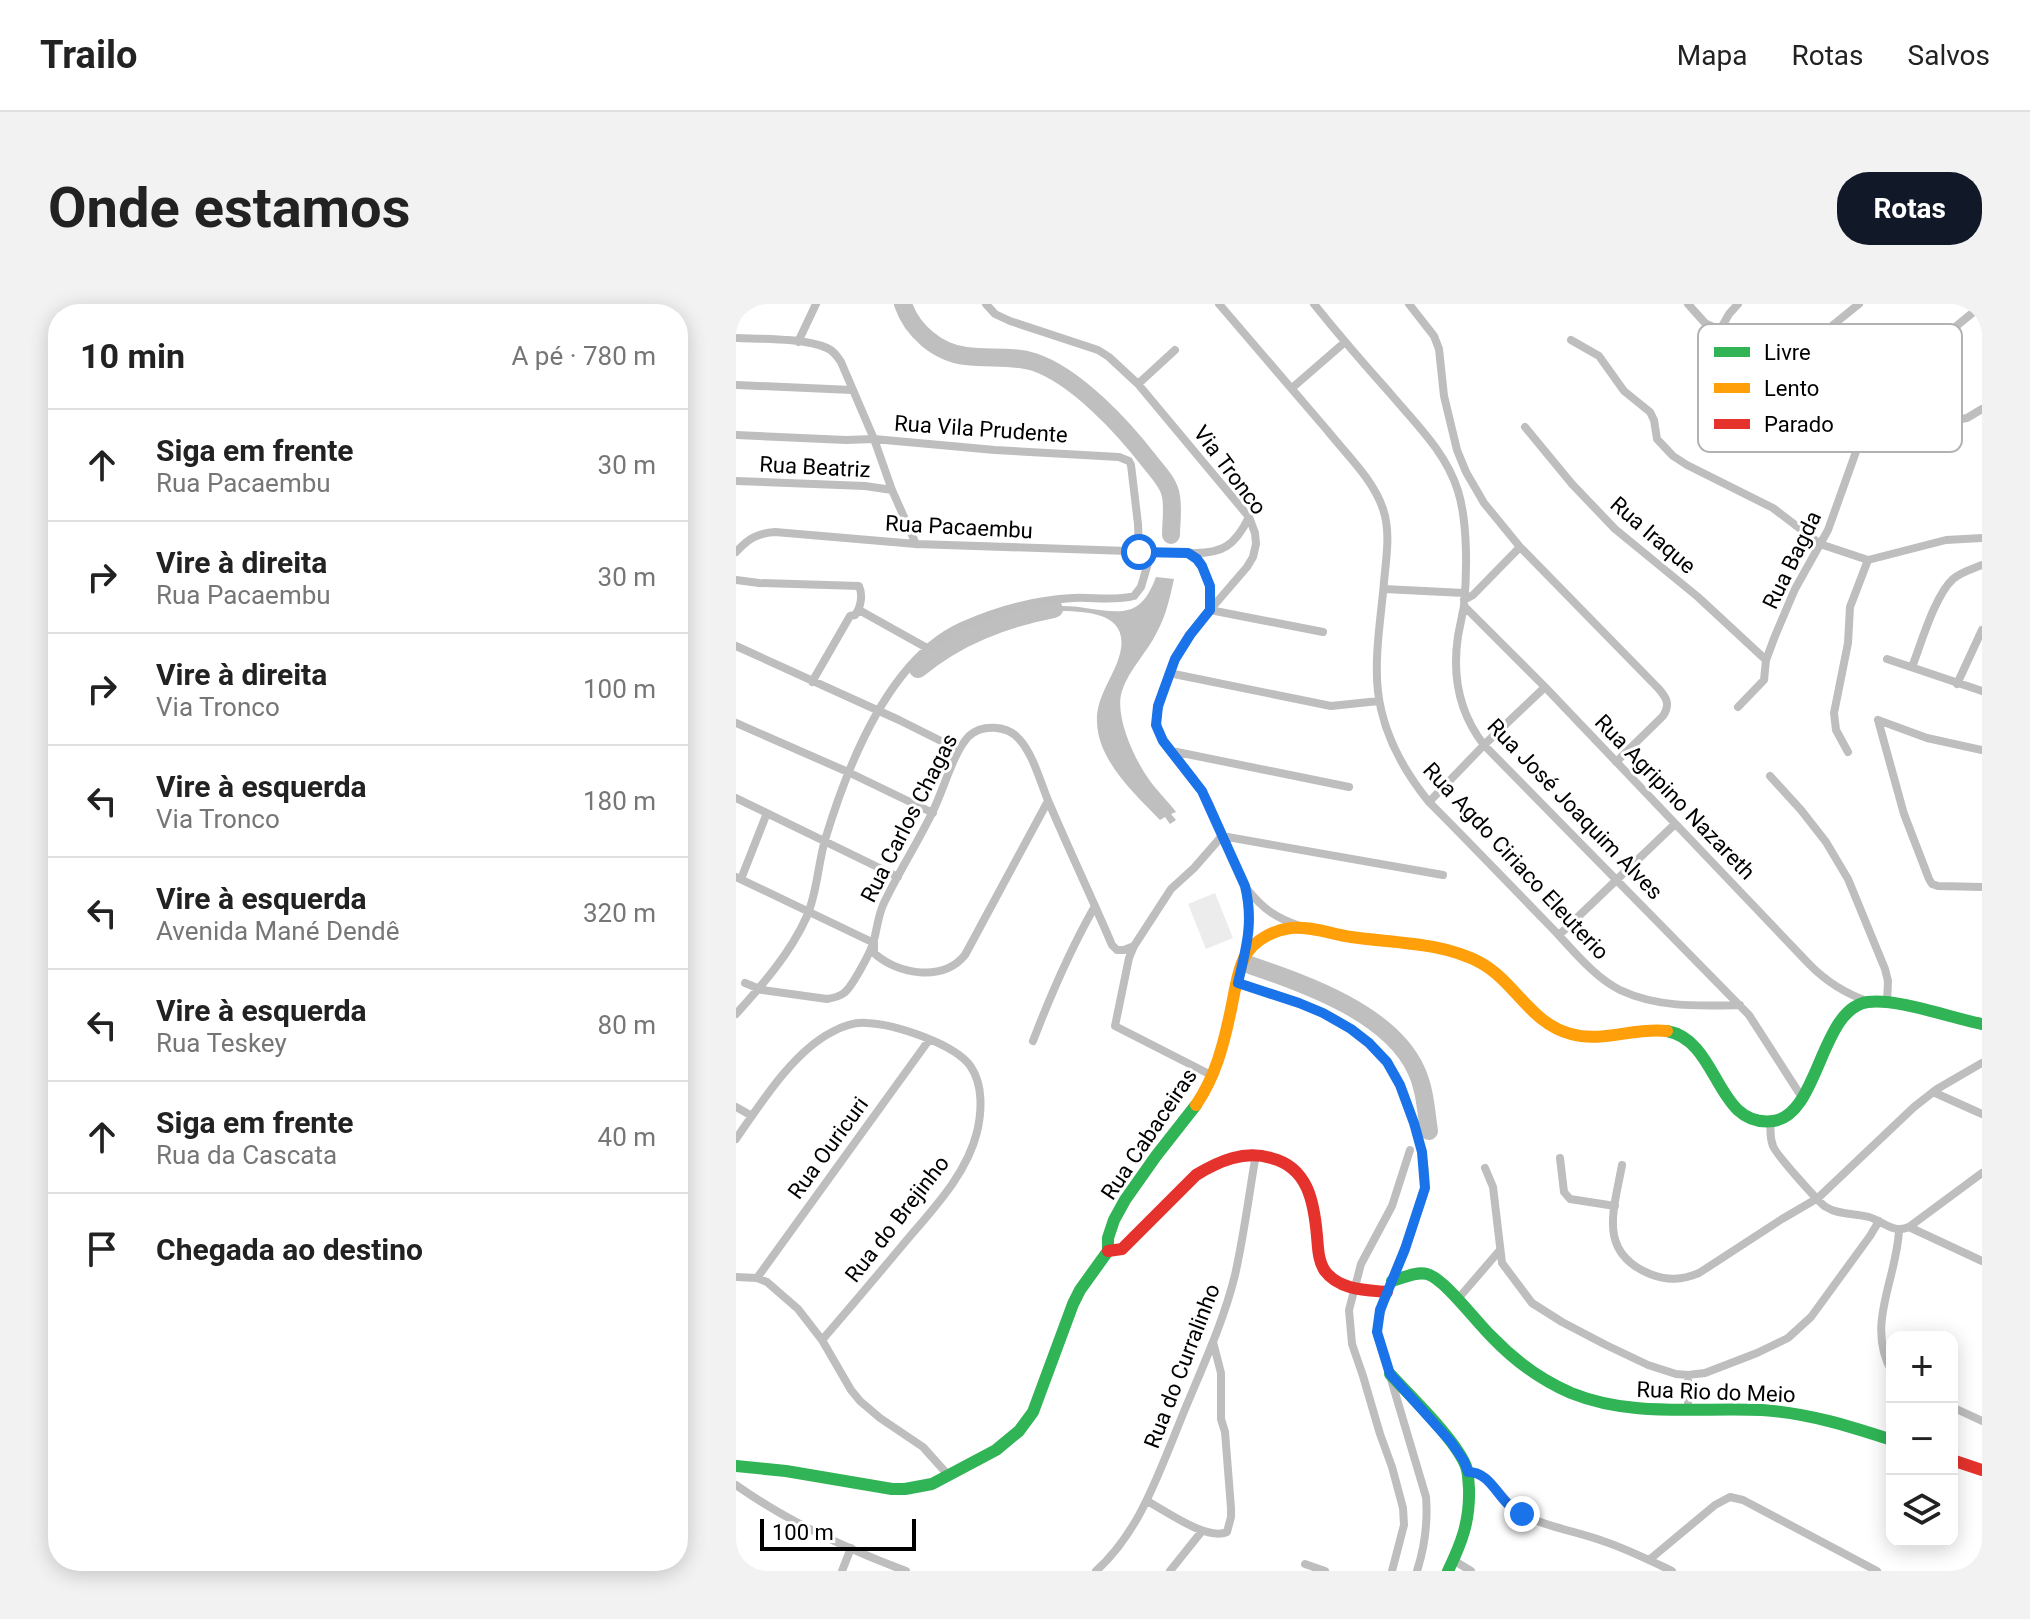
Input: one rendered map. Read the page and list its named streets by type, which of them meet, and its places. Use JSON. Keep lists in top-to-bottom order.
{
  "streets": {
    "main road": ["Rua Cabaceiras", "Rua Rio do Meio"],
    "street": [
      "Rua Vila Prudente",
      "Rua Beatriz",
      "Via Tronco",
      "Rua Pacaembu",
      "Rua Iraque",
      "Rua Bagda",
      "Rua Agripino Nazareth",
      "Rua José Joaquim Alves",
      "Rua Carlos Chagas",
      "Rua Agdo Ciriaco Eleuterio",
      "Rua Ouricuri",
      "Rua do Brejinho",
      "Rua do Curralinho"
    ]
  },
  "crossings": [
    ["Rua Vila Prudente", "Rua Pacaembu"],
    ["Via Tronco", "Rua Pacaembu"],
    ["Via Tronco", "Rua Cabaceiras"],
    ["Rua Iraque", "Rua Bagda"],
    ["Rua Agripino Nazareth", "Rua José Joaquim Alves"],
    ["Rua José Joaquim Alves", "Rua Agdo Ciriaco Eleuterio"],
    ["Rua Ouricuri", "Rua do Brejinho"]
  ],
  "legend": ["Livre", "Lento", "Parado"],
  "scale_bar": "100 m",
  "page": {
    "header": "Trailo",
    "nav": ["Mapa", "Rotas", "Salvos"],
    "buttons": "Rotas",
    "title": "Onde estamos",
    "heading": ["10 min", "A pé · 780 m"],
    "list": [
      ["Siga em frente", "Rua Pacaembu", "30 m"],
      ["Vire à direita", "Rua Pacaembu", "30 m"],
      ["Vire à direita", "Via Tronco", "100 m"],
      ["Vire à esquerda", "Via Tronco", "180 m"],
      ["Vire à esquerda", "Avenida Mané Dendê", "320 m"],
      ["Vire à esquerda", "Rua Teskey", "80 m"],
      ["Siga em frente", "Rua da Cascata", "40 m"],
      "Chegada ao destino"
    ],
    "map_buttons": ["+", "−"],
    "scale": "100 m"
  }
}
